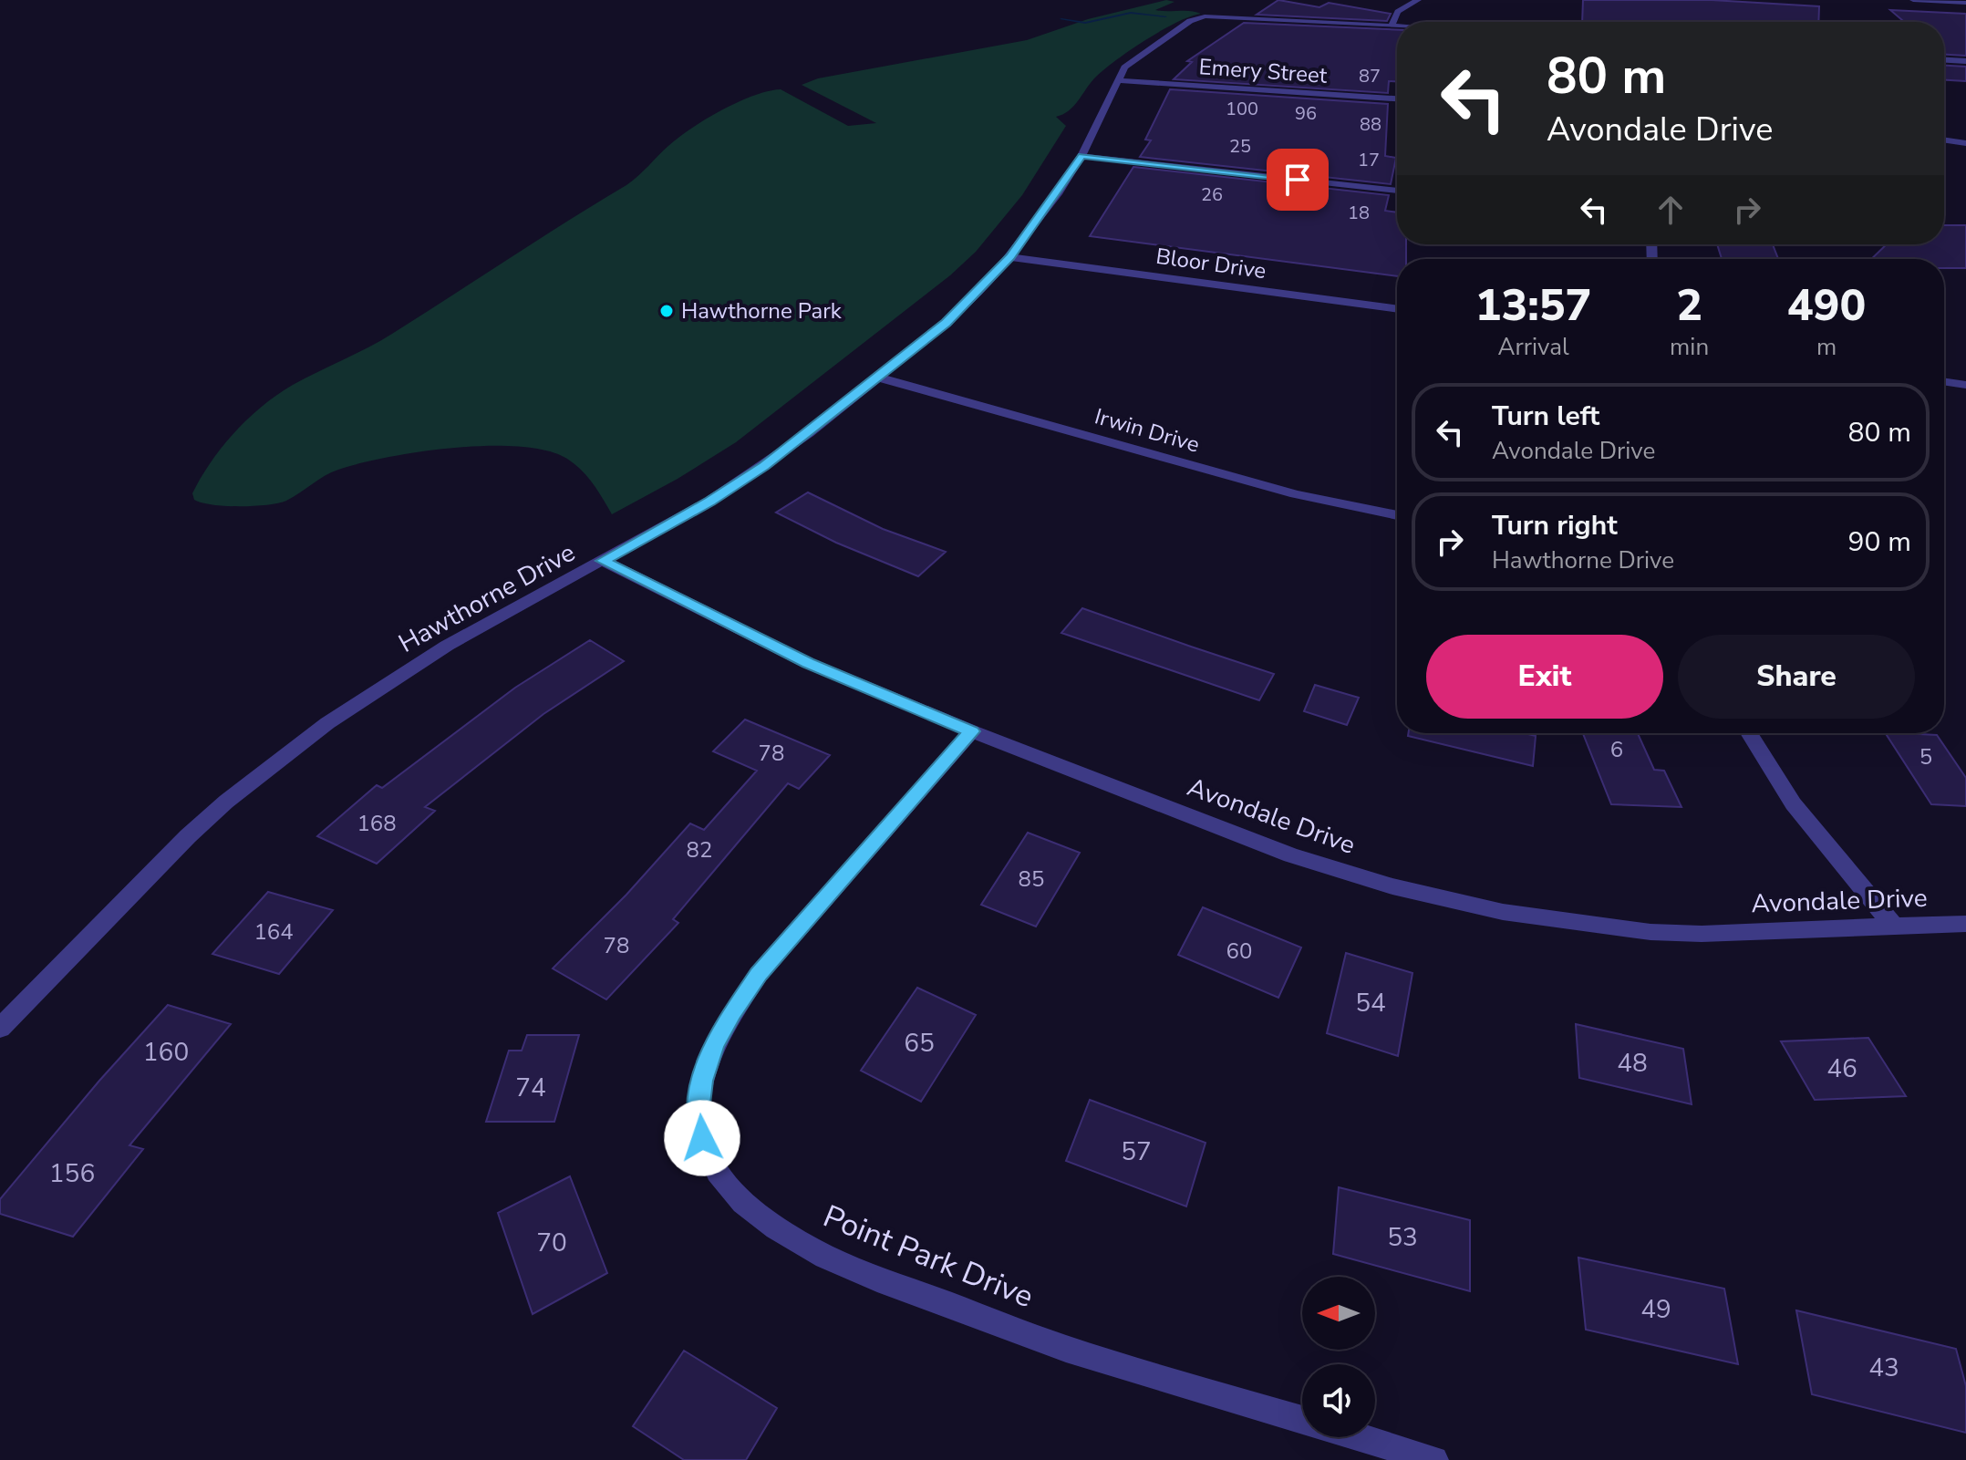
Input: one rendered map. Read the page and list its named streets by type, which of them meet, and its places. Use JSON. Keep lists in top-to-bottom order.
{
  "streets": {
    "street": [
      "Emery Street",
      "Bloor Drive",
      "Irwin Drive",
      "Hawthorne Drive",
      "Avondale Drive",
      "Point Park Drive"
    ]
  },
  "crossings": [
    ["Emery Street", "Hawthorne Drive"],
    ["Bloor Drive", "Hawthorne Drive"],
    ["Irwin Drive", "Hawthorne Drive"],
    ["Hawthorne Drive", "Avondale Drive"],
    ["Avondale Drive", "Point Park Drive"]
  ],
  "places": ["Hawthorne Park"],
  "house_numbers": [
    "87",
    "100",
    "96",
    "88",
    "25",
    "17",
    "26",
    "18",
    "6",
    "78",
    "5",
    "168",
    "82",
    "85",
    "164",
    "78",
    "60",
    "54",
    "65",
    "160",
    "48",
    "46",
    "74",
    "57",
    "156",
    "53",
    "70",
    "49",
    "43"
  ],
  "north": "left",
  "page": {
    "turn": ["80 m", "Avondale Drive"],
    "eta": [
      "13:57",
      "Arrival",
      "2",
      "min",
      "490",
      "m"
    ],
    "list": [
      {
        "name": "Turn left",
        "note": "Avondale Drive",
        "value": "80 m"
      },
      {
        "name": "Turn right",
        "note": "Hawthorne Drive",
        "value": "90 m"
      }
    ],
    "buttons": ["Exit", "Share"]
  }
}
